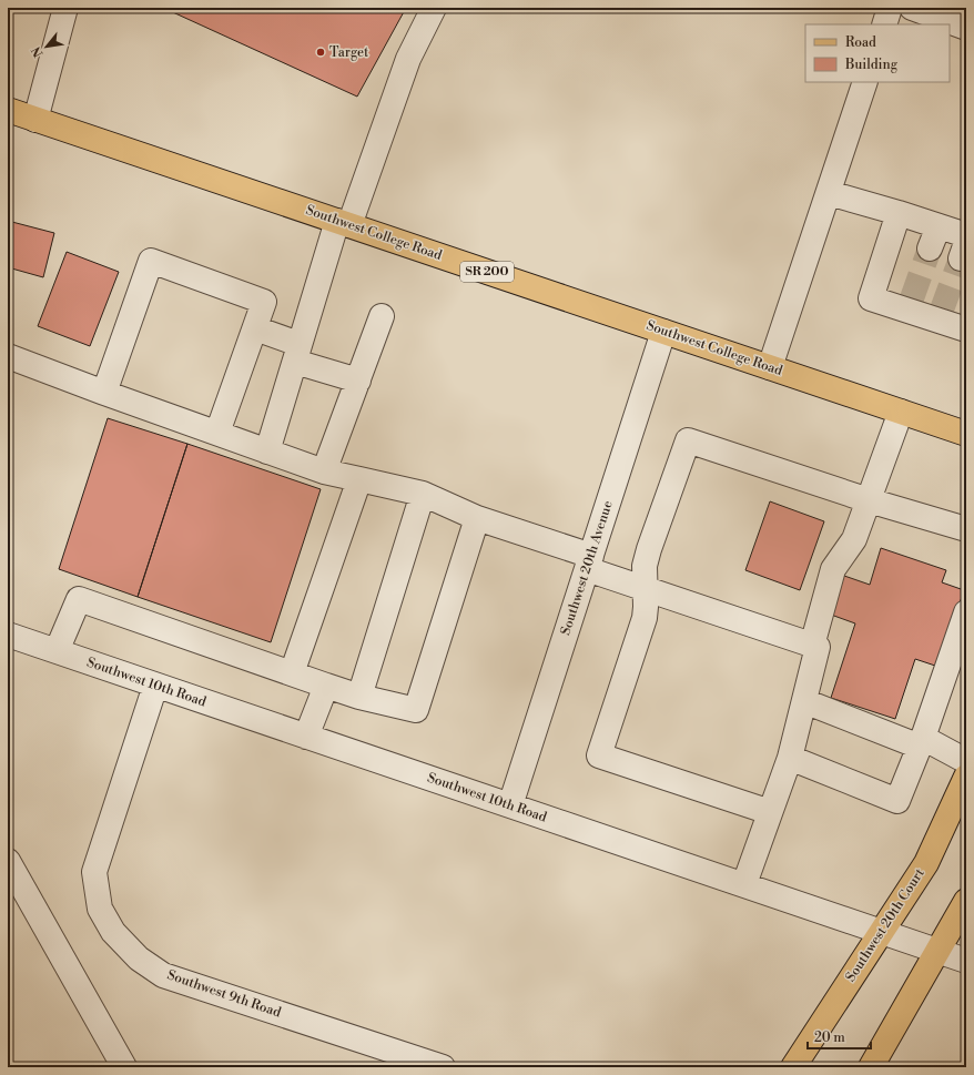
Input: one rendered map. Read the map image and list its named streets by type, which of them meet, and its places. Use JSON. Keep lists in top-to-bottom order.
{
  "streets": {
    "main road": ["Southwest College Road", "SR 200", "Southwest 20th Court"],
    "street": ["Southwest 20th Avenue", "Southwest 10th Road", "Southwest 9th Road"]
  },
  "crossings": [
    ["Southwest College Road", "Southwest 20th Avenue"],
    ["Southwest 20th Avenue", "Southwest 10th Road"],
    ["Southwest 10th Road", "Southwest 20th Court"],
    ["Southwest 10th Road", "Southwest 9th Road"]
  ],
  "places": ["Target"],
  "legend": ["Road", "Building"],
  "scale_bar": "20 m",
  "north": "bottom left"
}
